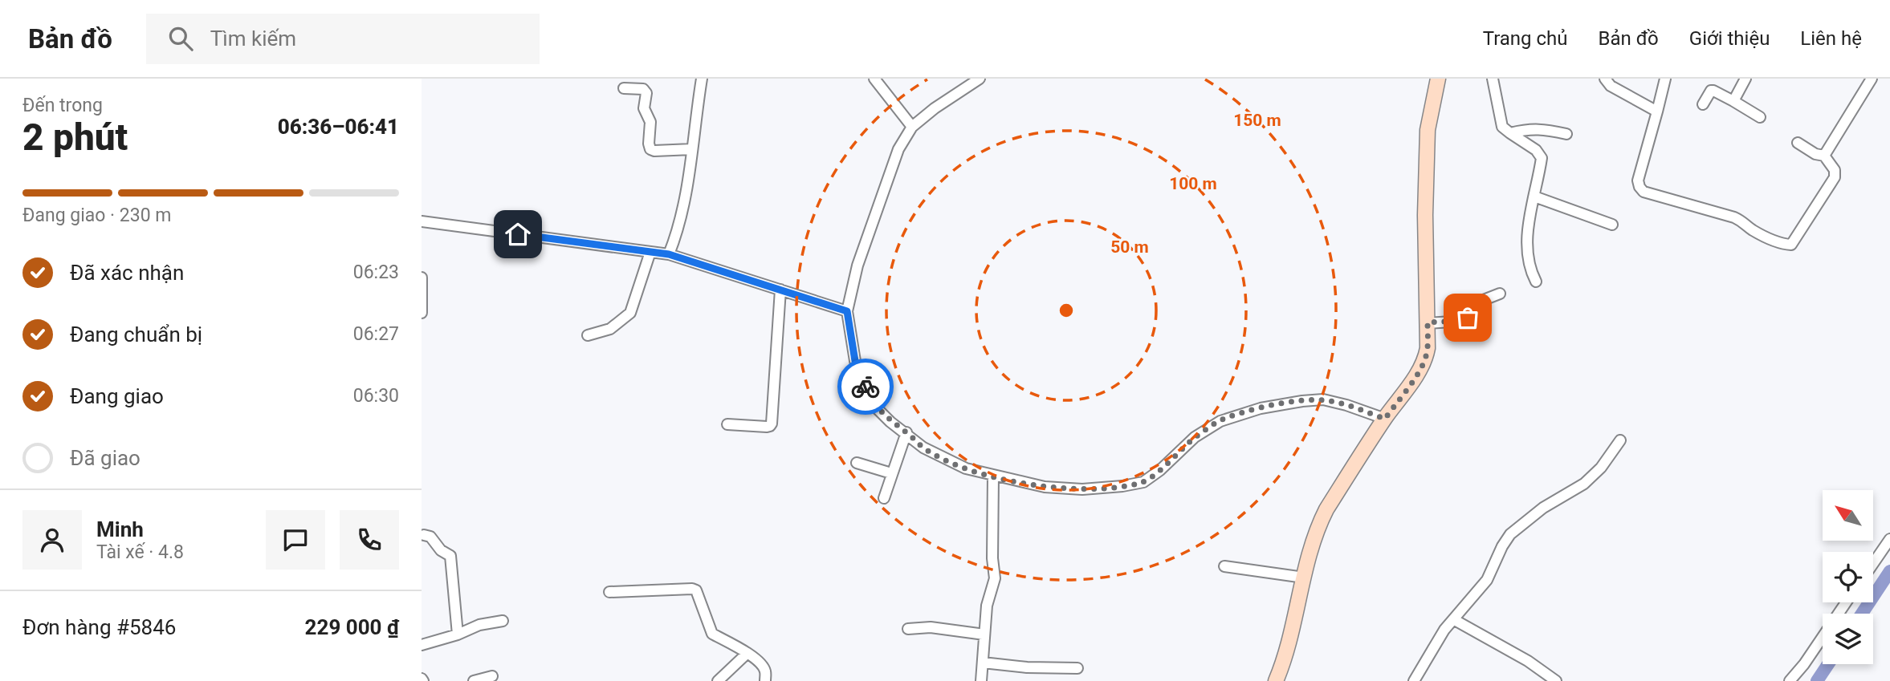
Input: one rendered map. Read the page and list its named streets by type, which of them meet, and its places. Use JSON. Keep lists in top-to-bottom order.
{
  "north": "top left",
  "page": {
    "header": "Bản đồ",
    "search": "Tìm kiếm",
    "nav": [
      "Trang chủ",
      "Bản đồ",
      "Giới thiệu",
      "Liên hệ"
    ],
    "heading": ["2 phút", "Đến trong", "06:36–06:41"],
    "panel": [
      "Minh",
      "Tài xế · 4.8",
      "Đơn hàng #5846",
      "229 000 ₫"
    ],
    "bar": "Đang giao · 230 m",
    "list": [
      ["Đã xác nhận", "06:23"],
      ["Đang chuẩn bị", "06:27"],
      ["Đang giao", "06:30"],
      "Đã giao"
    ]
  },
  "rings": ["150 m", "100 m", "50 m"]
}
